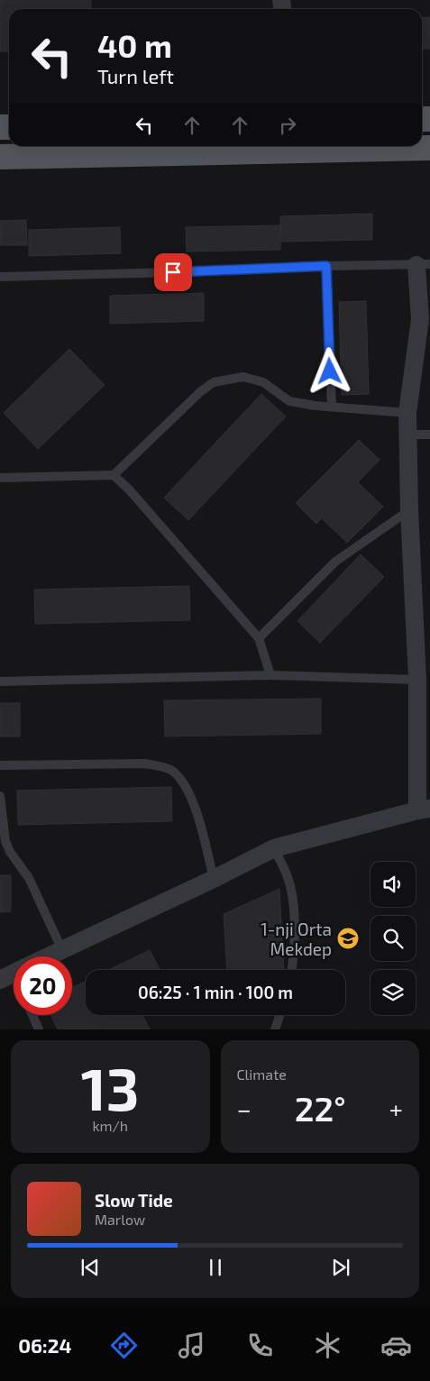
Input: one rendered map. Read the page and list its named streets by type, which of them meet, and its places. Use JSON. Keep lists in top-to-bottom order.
{
  "places": {
    "school or university": ["1-nji Orta Mekdep"]
  },
  "page": {
    "turn": ["40 m", "Turn left"],
    "limit": "20",
    "trip": "06:25 · 1 min · 100 m",
    "tile": [
      ["13", "km/h"],
      "Climate"
    ],
    "heat": ["−", "22°", "+"],
    "song": ["Slow Tide", "Marlow"],
    "tabs": "06:24"
  }
}
